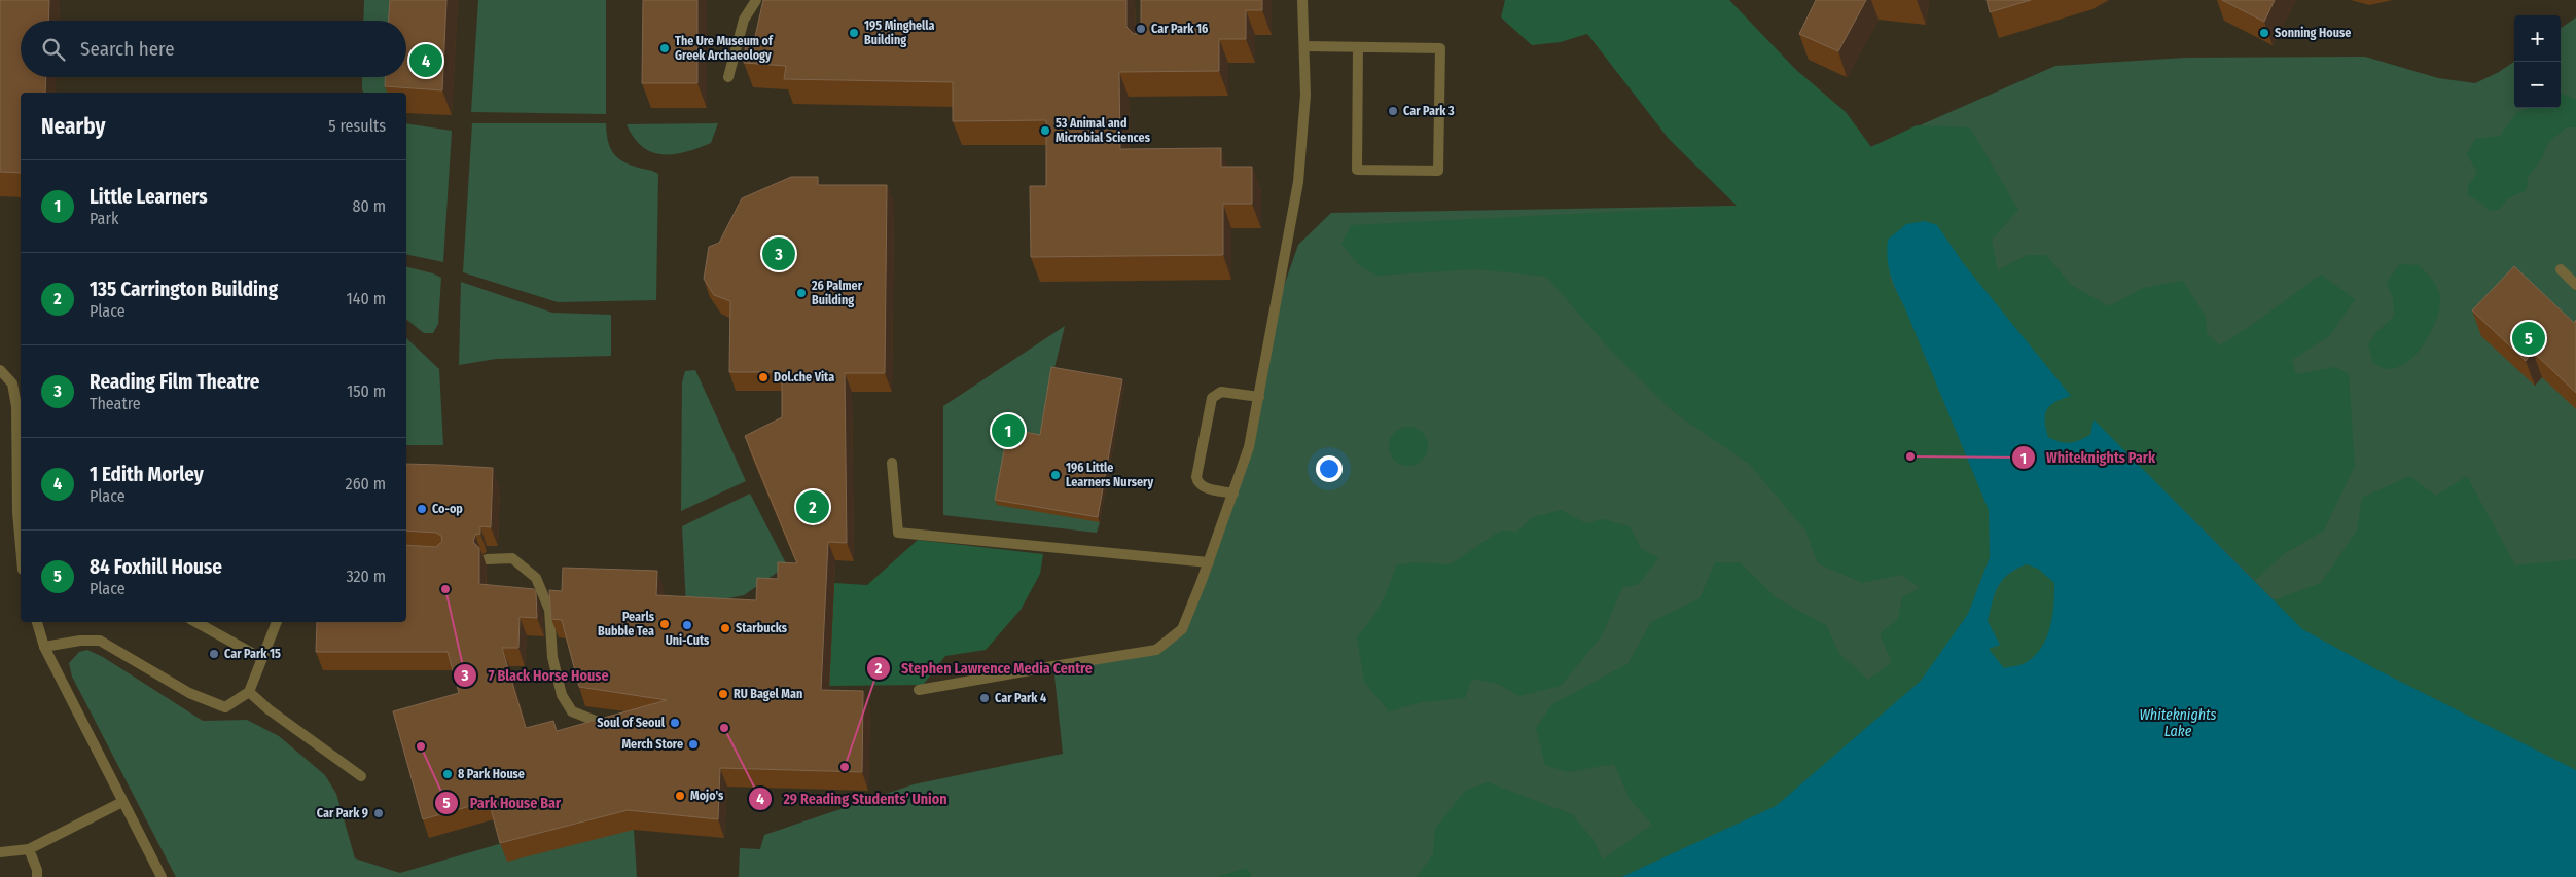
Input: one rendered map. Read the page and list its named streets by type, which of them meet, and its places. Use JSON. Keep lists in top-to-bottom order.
{
  "water": ["Whiteknights Lake"],
  "places": [
    "Car Park 16",
    "195 Minghella Building",
    "Sonning House",
    "The Ure Museum of Greek Archaeology",
    "Car Park 3",
    "53 Animal and Microbial Sciences",
    "26 Palmer Building",
    "Dol.che Vita",
    "Whiteknights Park",
    "196 Little Learners Nursery",
    "Co-op",
    "7 Black Horse House",
    "Pearls Bubble Tea",
    "Uni-Cuts",
    "Starbucks",
    "Car Park 15",
    "RU Bagel Man",
    "Car Park 4",
    "Soul of Seoul",
    "29 Reading Students’ Union",
    "Merch Store",
    "Park House Bar",
    "Stephen Lawrence Media Centre",
    "8 Park House",
    "Mojo's",
    "Car Park 9"
  ],
  "page": {
    "map_buttons": ["+", "−"],
    "search": "Search here",
    "pins": [
      "4",
      "3",
      "5",
      "1",
      "2"
    ],
    "heading": ["Nearby", "5 results"],
    "list": [
      {
        "mark": "1",
        "name": "Little Learners",
        "note": "Park",
        "value": "80 m"
      },
      {
        "mark": "2",
        "name": "135 Carrington Building",
        "note": "Place",
        "value": "140 m"
      },
      {
        "mark": "3",
        "name": "Reading Film Theatre",
        "note": "Theatre",
        "value": "150 m"
      },
      {
        "mark": "4",
        "name": "1 Edith Morley",
        "note": "Place",
        "value": "260 m"
      },
      {
        "mark": "5",
        "name": "84 Foxhill House",
        "note": "Place",
        "value": "320 m"
      }
    ]
  }
}
